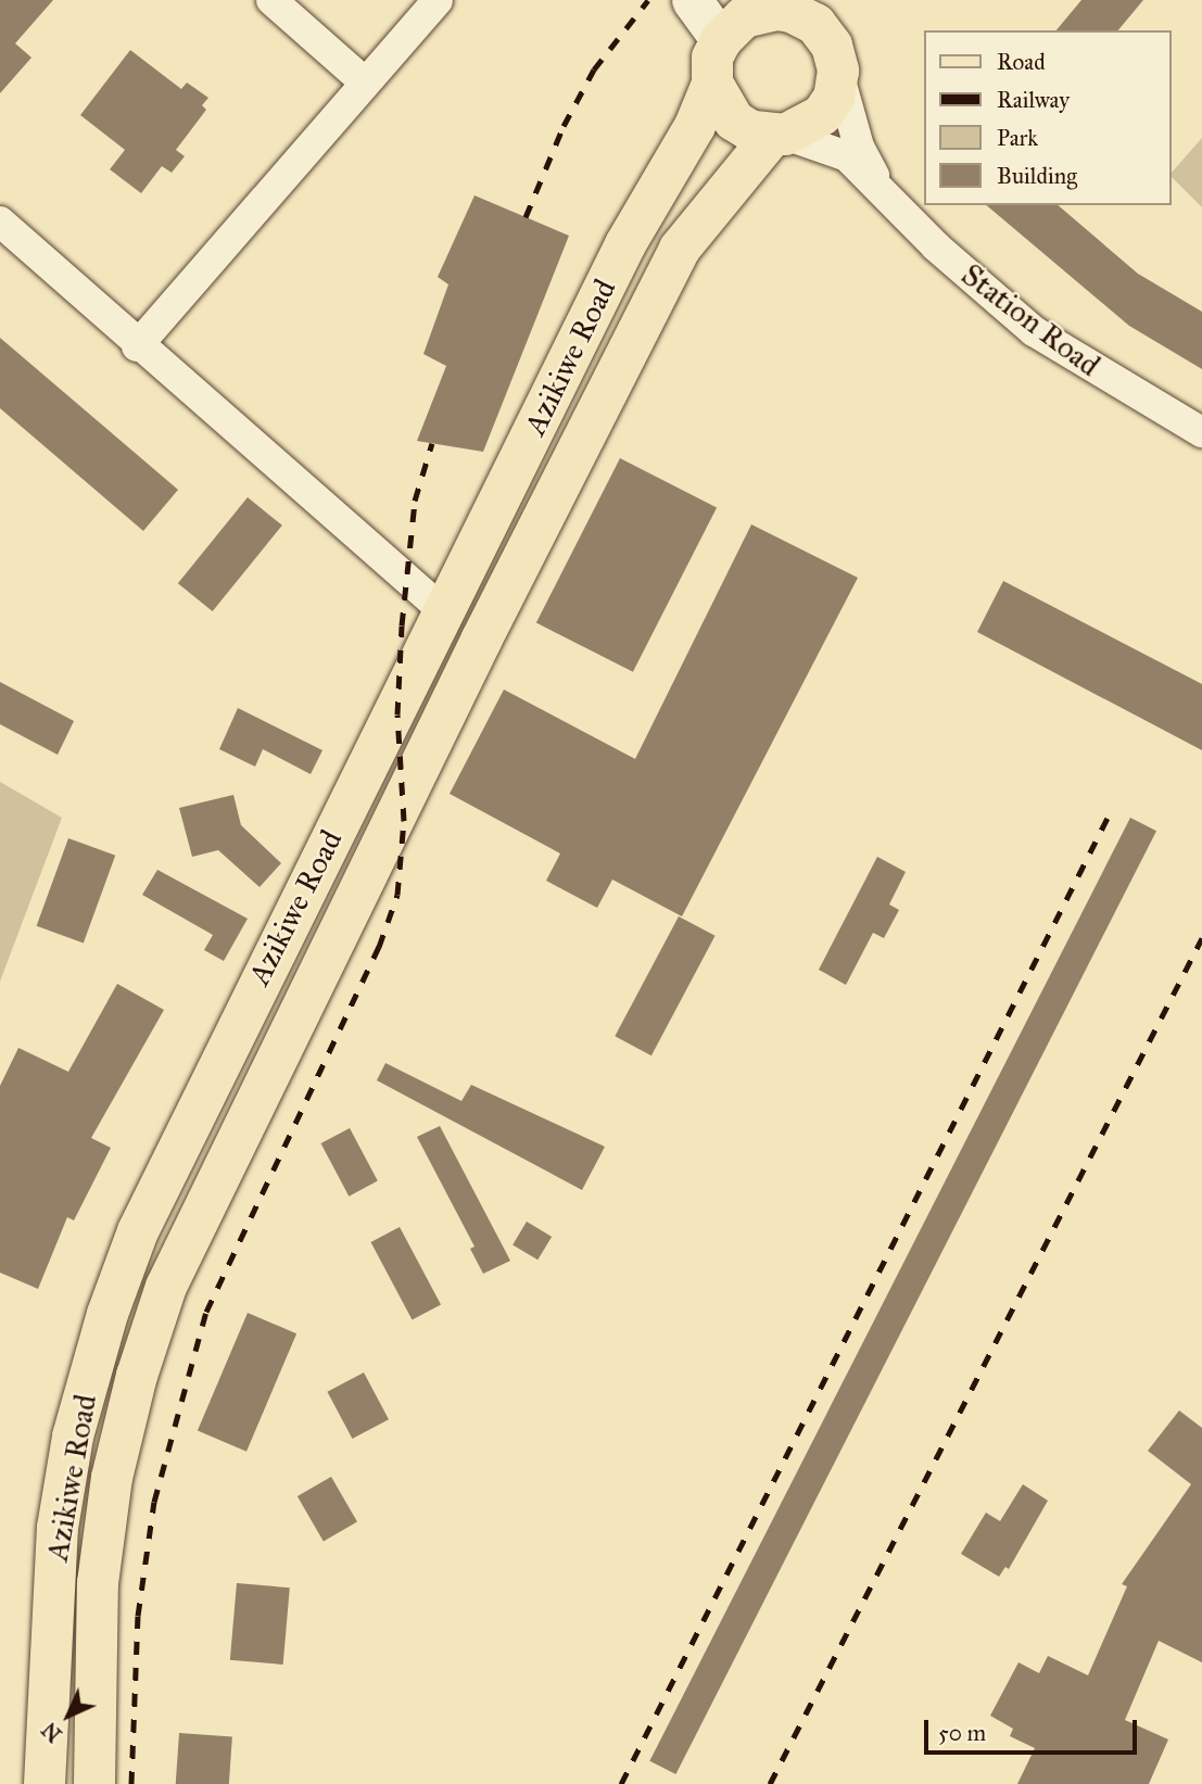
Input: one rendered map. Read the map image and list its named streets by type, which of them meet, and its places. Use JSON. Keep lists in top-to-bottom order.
{
  "streets": {
    "main road": ["Azikiwe Road"],
    "street": ["Station Road"]
  },
  "crossings": [
    ["Station Road", "Azikiwe Road"]
  ],
  "legend": [
    "Road",
    "Railway",
    "Park",
    "Building"
  ],
  "scale_bar": "50 m",
  "north": "bottom left"
}
